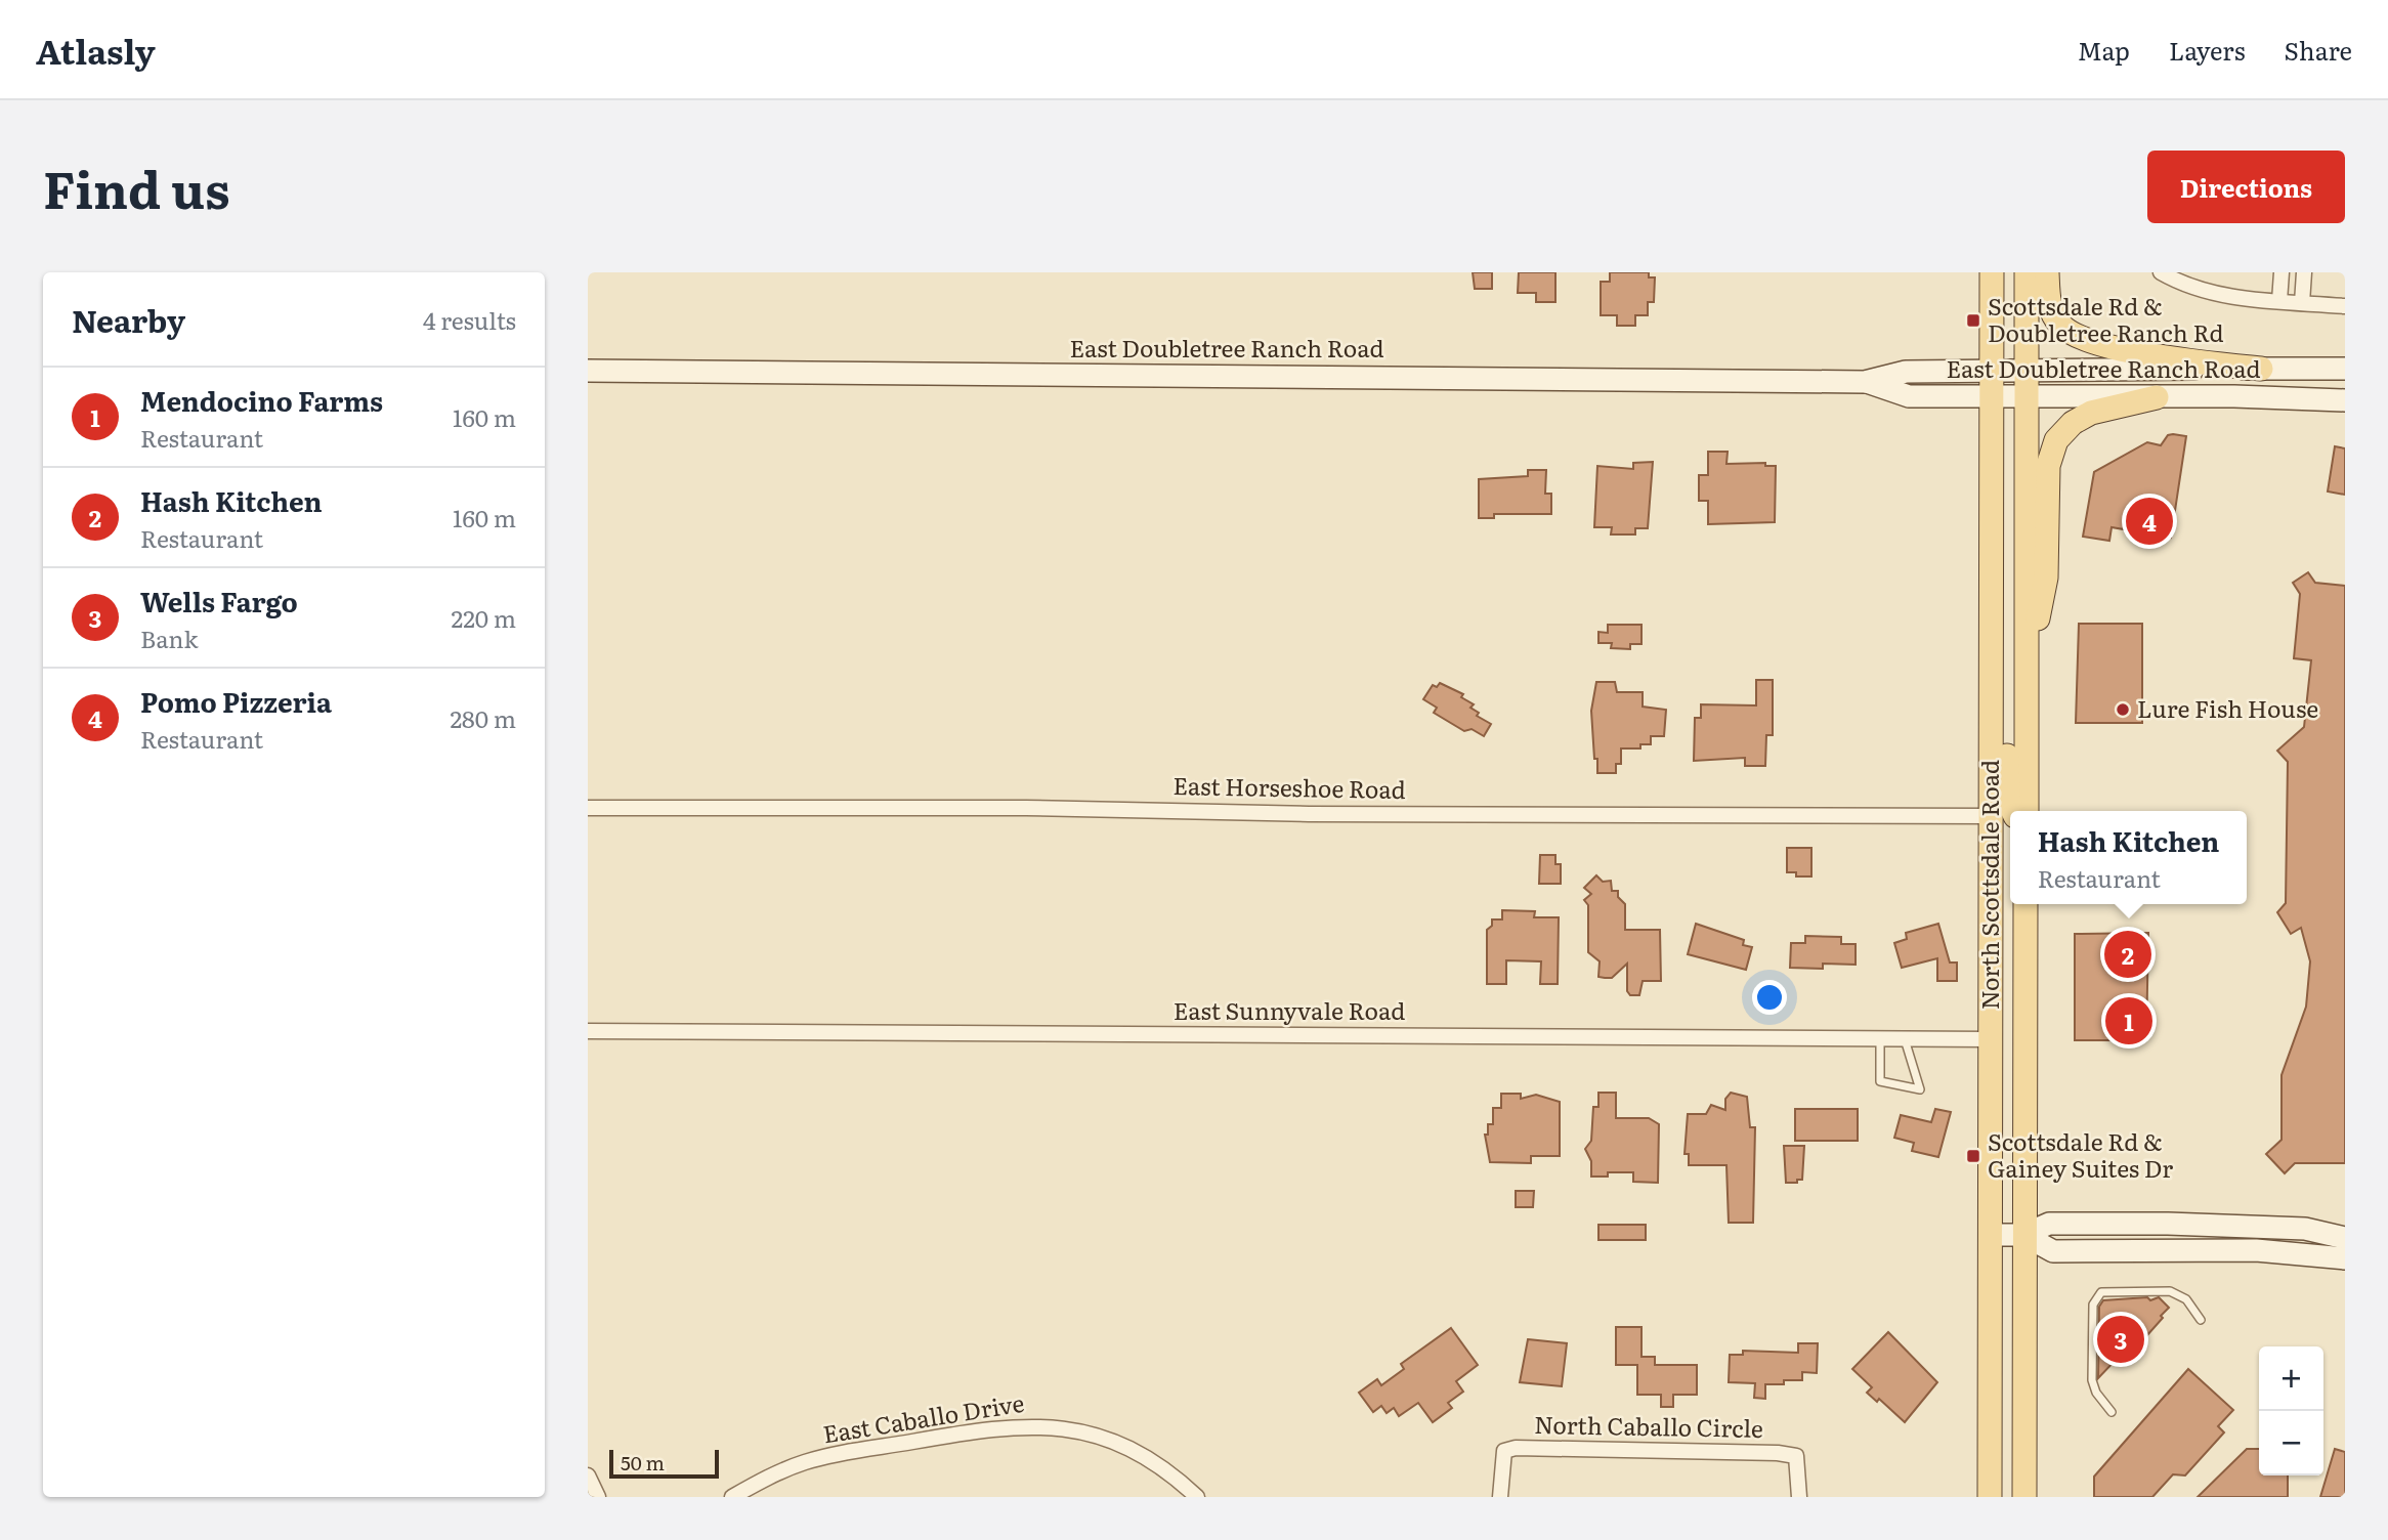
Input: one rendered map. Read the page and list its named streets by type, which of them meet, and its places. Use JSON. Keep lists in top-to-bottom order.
{
  "streets": {
    "main road": ["East Doubletree Ranch Road", "North Scottsdale Road"],
    "street": [
      "East Horseshoe Road",
      "East Sunnyvale Road",
      "East Caballo Drive",
      "North Caballo Circle"
    ]
  },
  "crossings": [
    ["East Doubletree Ranch Road", "North Scottsdale Road"],
    ["East Horseshoe Road", "North Scottsdale Road"],
    ["North Scottsdale Road", "East Sunnyvale Road"]
  ],
  "places": {
    "transit": ["Scottsdale Rd & Doubletree Ranch Rd", "Scottsdale Rd & Gainey Suites Dr"],
    "other": ["Lure Fish House"]
  },
  "scale_bar": "50 m",
  "page": {
    "header": "Atlasly",
    "nav": ["Map", "Layers", "Share"],
    "title": "Find us",
    "buttons": "Directions",
    "heading": ["Nearby", "4 results"],
    "list": [
      {
        "mark": "1",
        "name": "Mendocino Farms",
        "note": "Restaurant",
        "value": "160 m"
      },
      {
        "mark": "2",
        "name": "Hash Kitchen",
        "note": "Restaurant",
        "value": "160 m"
      },
      {
        "mark": "3",
        "name": "Wells Fargo",
        "note": "Bank",
        "value": "220 m"
      },
      {
        "mark": "4",
        "name": "Pomo Pizzeria",
        "note": "Restaurant",
        "value": "280 m"
      }
    ],
    "pins": [
      "4",
      "2",
      "1",
      "3"
    ],
    "popup": ["Hash Kitchen", "Restaurant"],
    "map_buttons": ["+", "−"],
    "scale": "50 m"
  }
}
